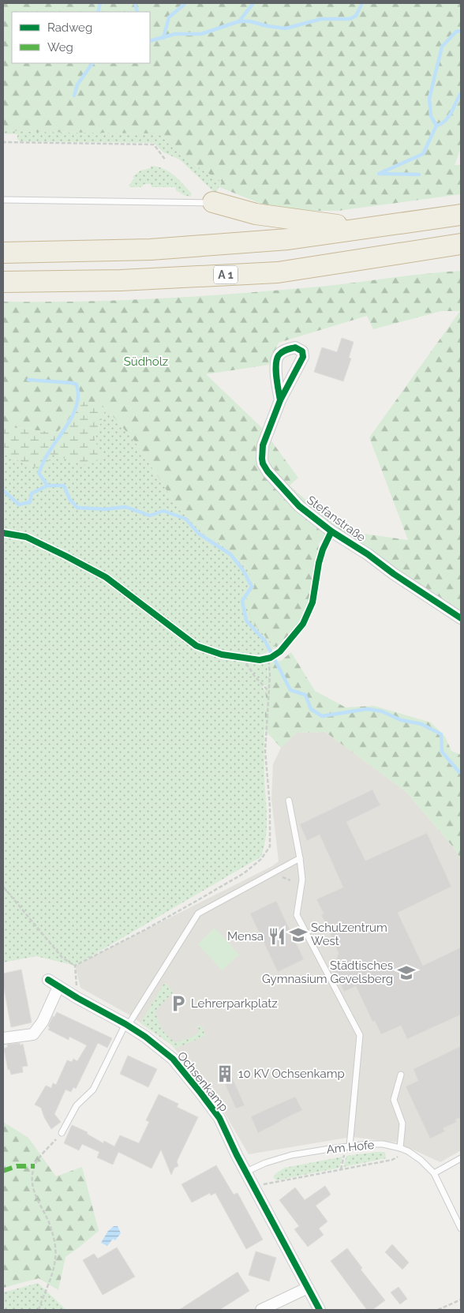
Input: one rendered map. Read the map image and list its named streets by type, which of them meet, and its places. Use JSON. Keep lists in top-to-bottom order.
{
  "streets": {
    "highway": ["A 1"],
    "street": ["Stefanstraße", "Ochsenkamp"],
    "lane": ["Am Hofe"]
  },
  "crossings": [
    ["Ochsenkamp", "Am Hofe"]
  ],
  "parks": ["Südholz"],
  "places": {
    "school or university": ["Schulzentrum West", "Städtisches Gymnasium Gevelsberg"],
    "restaurant": ["Mensa"],
    "parking": ["Lehrerparkplatz"],
    "building": ["10 KV Ochsenkamp"]
  },
  "legend": ["Radweg", "Weg"]
}
